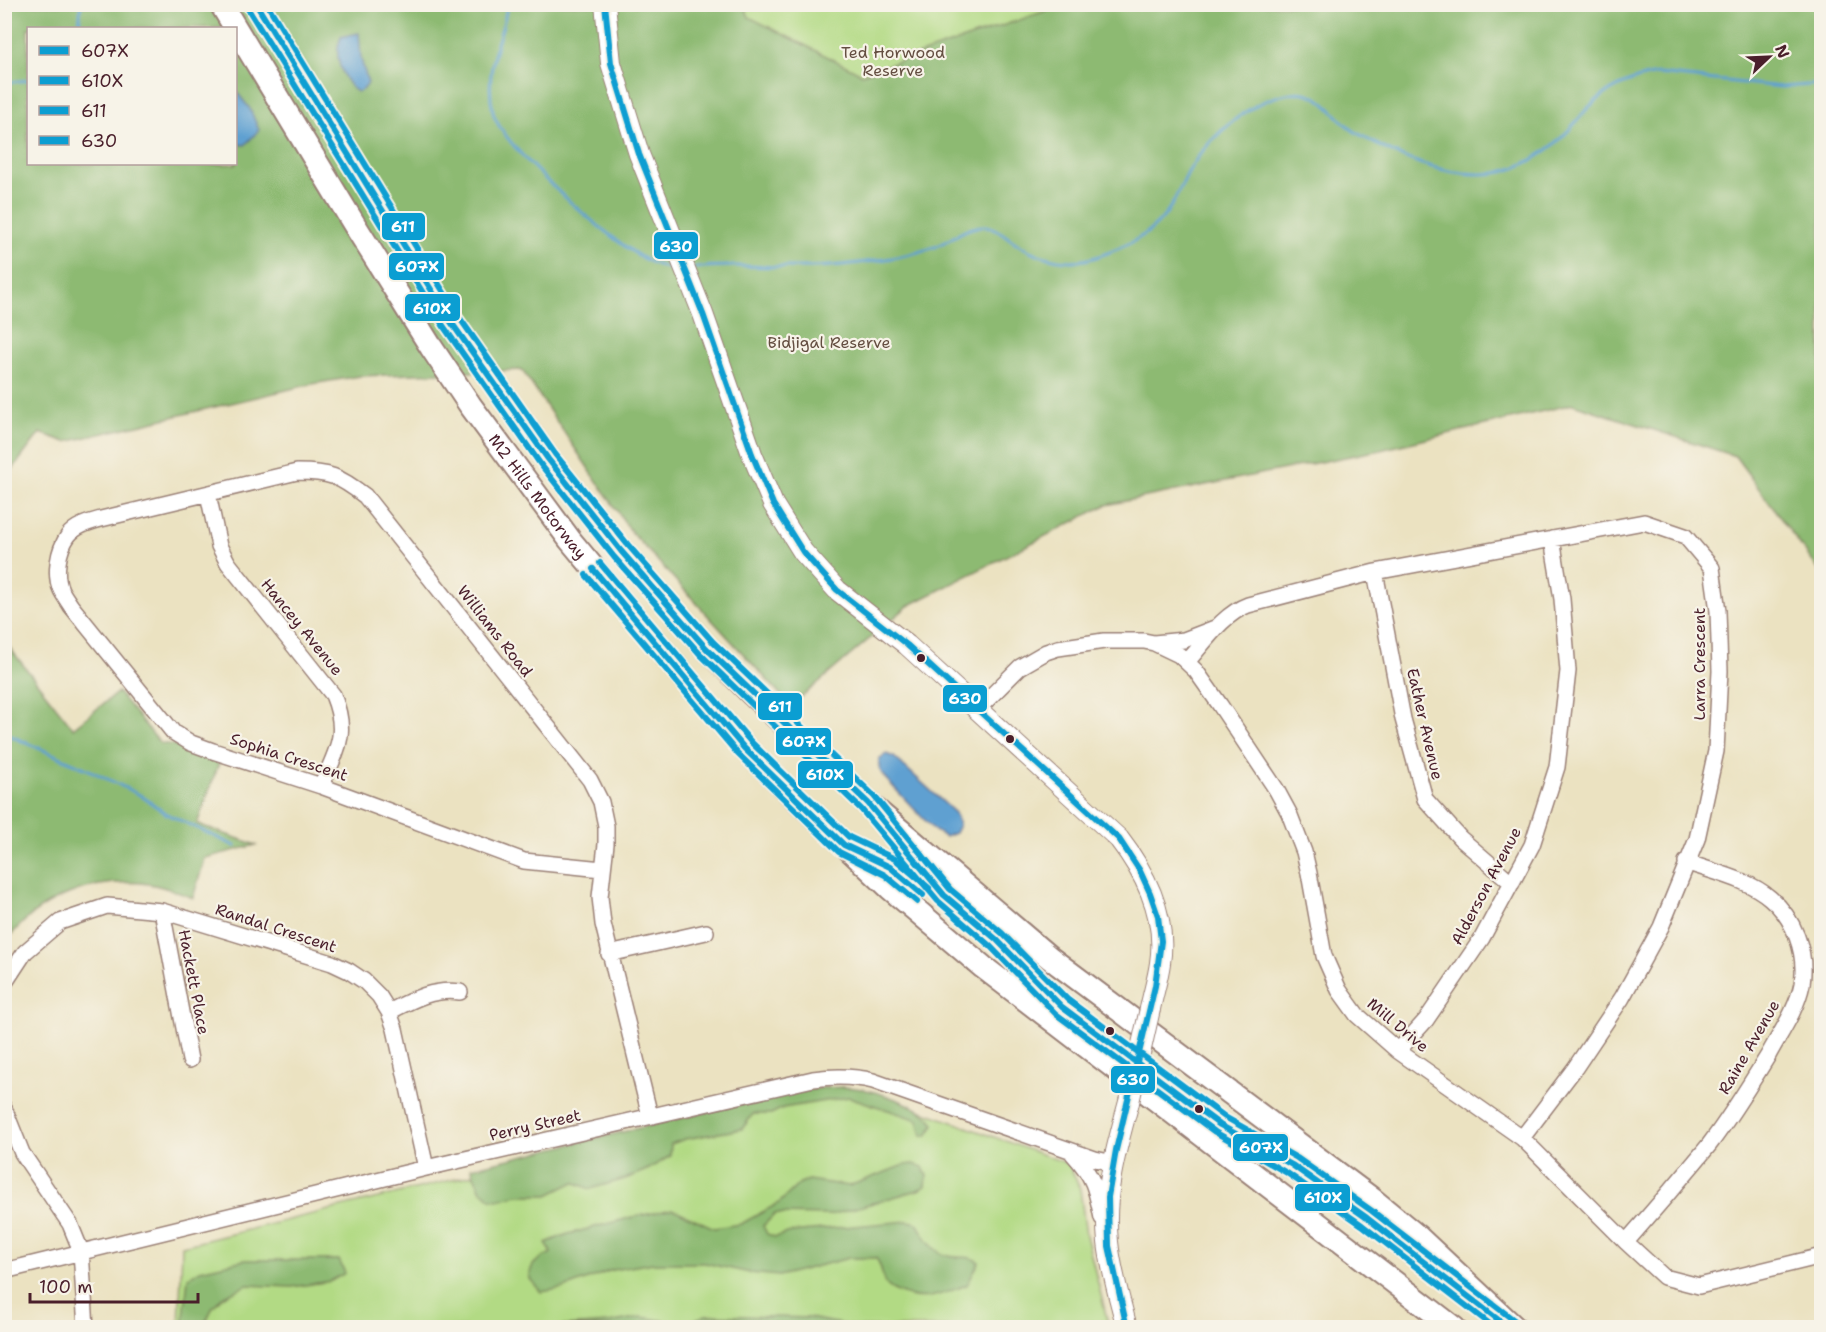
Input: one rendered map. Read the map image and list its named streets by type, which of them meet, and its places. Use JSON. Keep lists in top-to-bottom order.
{
  "streets": {
    "highway": ["M2 Hills Motorway"],
    "street": [
      "Hancey Avenue",
      "Williams Road",
      "Larra Crescent",
      "Eather Avenue",
      "Sophia Crescent",
      "Alderson Avenue",
      "Randal Crescent",
      "Hackett Place",
      "Mill Drive",
      "Raine Avenue",
      "Perry Street"
    ]
  },
  "crossings": [
    ["Hancey Avenue", "Williams Road"],
    ["Hancey Avenue", "Sophia Crescent"],
    ["Williams Road", "Sophia Crescent"],
    ["Williams Road", "Perry Street"],
    ["Larra Crescent", "Eather Avenue"],
    ["Larra Crescent", "Alderson Avenue"],
    ["Larra Crescent", "Mill Drive"],
    ["Larra Crescent", "Raine Avenue"],
    ["Eather Avenue", "Alderson Avenue"],
    ["Alderson Avenue", "Mill Drive"],
    ["Randal Crescent", "Hackett Place"],
    ["Randal Crescent", "Perry Street"],
    ["Mill Drive", "Raine Avenue"]
  ],
  "parks": ["Ted Horwood Reserve", "Bidjigal Reserve"],
  "lines": [
    "transit line 607X",
    "transit line 611",
    "transit line 630",
    "transit line 610X"
  ],
  "legend": [
    "607X",
    "610X",
    "611",
    "630"
  ],
  "scale_bar": "100 m",
  "north": "top right"
}
